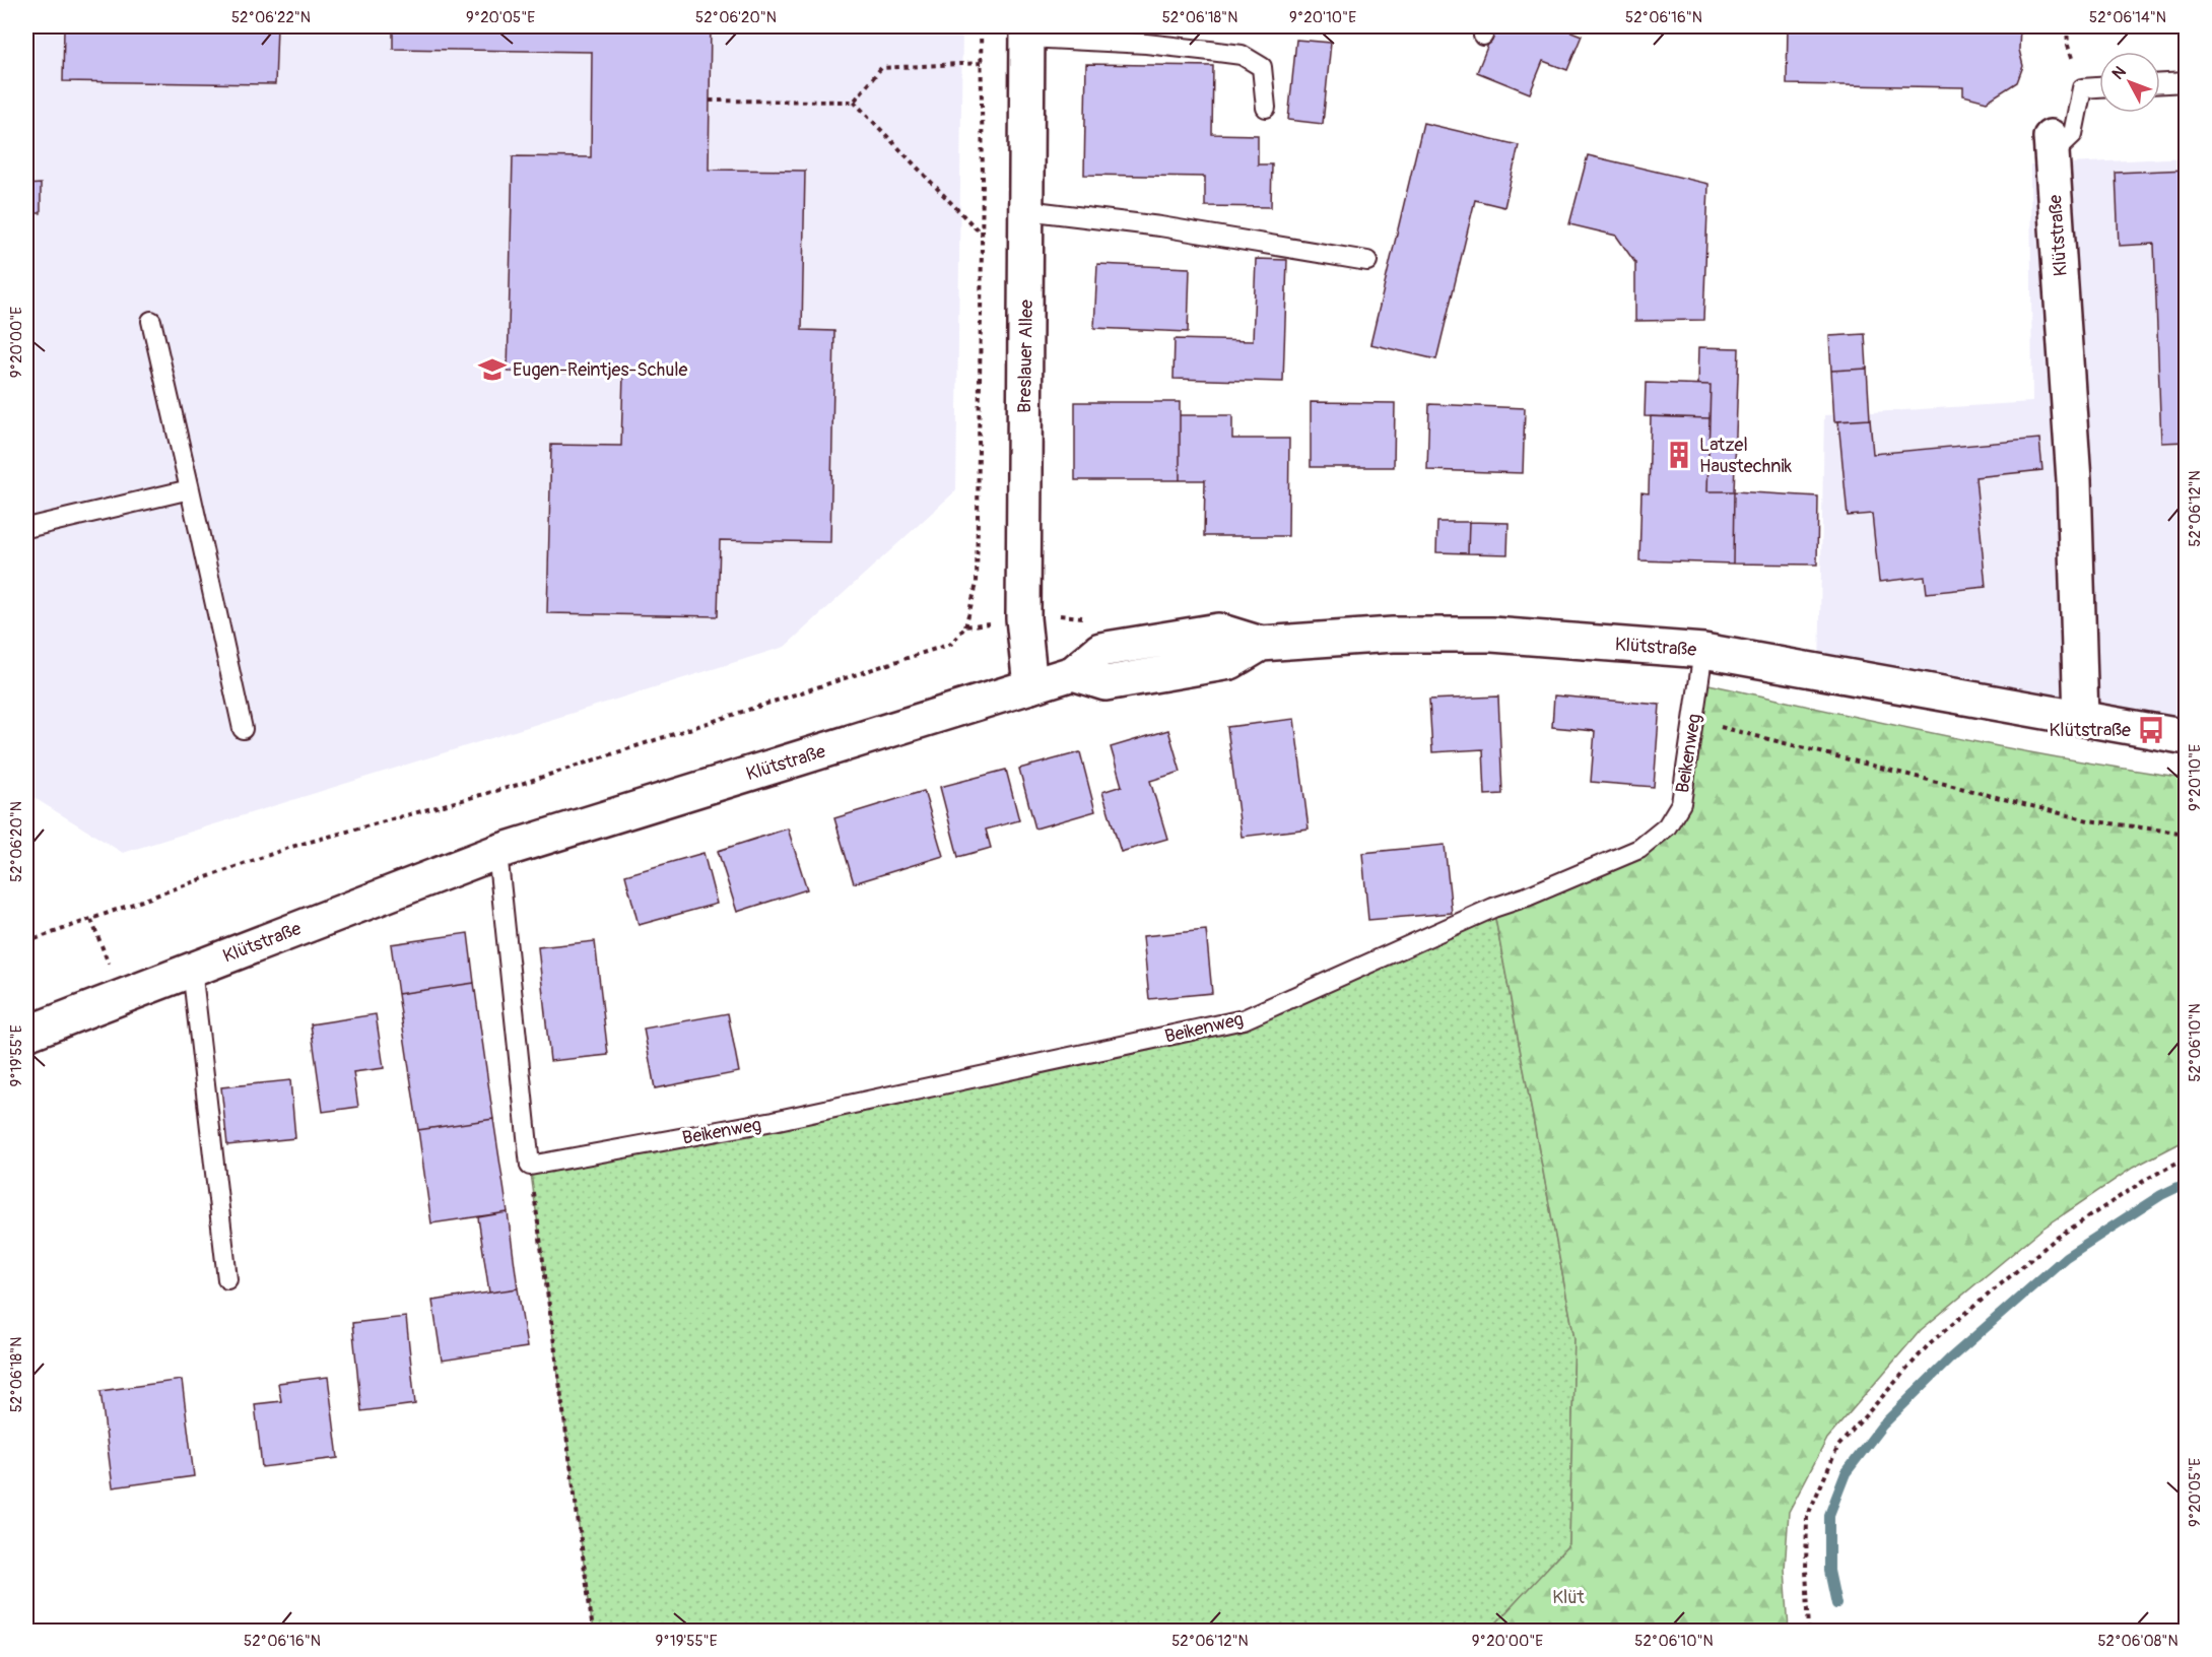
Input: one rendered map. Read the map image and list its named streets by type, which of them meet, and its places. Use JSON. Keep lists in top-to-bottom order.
{
  "streets": {
    "main road": ["Klütstraße", "Breslauer Allee"],
    "lane": ["Beikenweg"]
  },
  "crossings": [
    ["Klütstraße", "Breslauer Allee"],
    ["Klütstraße", "Beikenweg"]
  ],
  "parks": ["Klüt"],
  "places": {
    "school or university": ["Eugen-Reintjes-Schule"],
    "building": ["Latzel Haustechnik"],
    "bus stop": ["Klütstraße"]
  },
  "north": "top left",
  "coordinates": [
    "52°06'22\"N",
    "9°20'05\"E",
    "52°06'20\"N",
    "52°06'18\"N",
    "9°20'10\"E",
    "52°06'16\"N",
    "52°06'14\"N",
    "9°20'00\"E",
    "52°06'12\"N",
    "52°06'10\"N",
    "9°19'55\"E",
    "52°06'08\"N"
  ]
}
